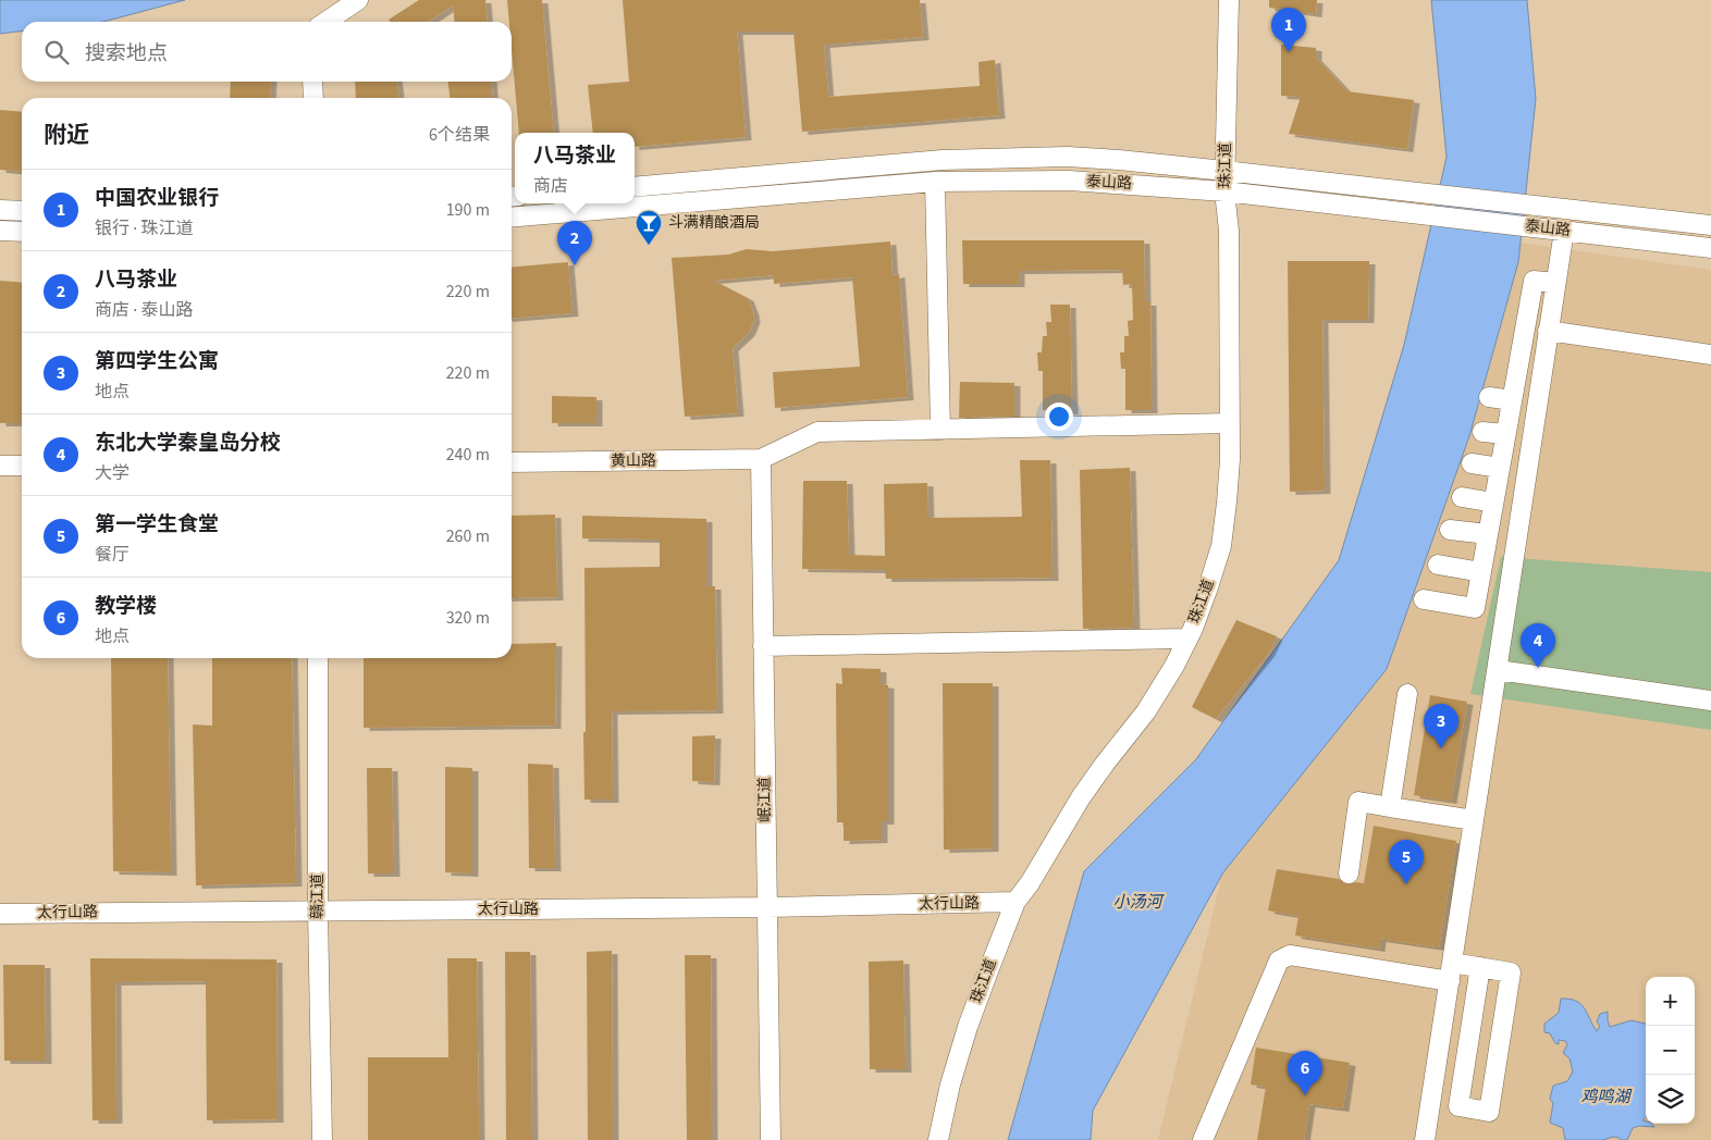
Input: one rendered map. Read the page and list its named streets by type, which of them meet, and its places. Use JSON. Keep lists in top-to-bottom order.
{
  "streets": {
    "street": [
      "珠江道",
      "泰山路",
      "黄山路",
      "岷江道",
      "赣江道",
      "太行山路"
    ]
  },
  "crossings": [
    ["珠江道", "泰山路"],
    ["珠江道", "太行山路"],
    ["黄山路", "岷江道"],
    ["岷江道", "太行山路"],
    ["赣江道", "太行山路"]
  ],
  "water": ["小汤河", "鸡鸣湖"],
  "places": {
    "bar": ["斗满精酿酒局"]
  },
  "page": {
    "pins": [
      "1",
      "2",
      "4",
      "3",
      "5",
      "6"
    ],
    "search": "搜索地点",
    "heading": ["附近", "6个结果"],
    "popup": ["八马茶业", "商店"],
    "list": [
      {
        "mark": "1",
        "name": "中国农业银行",
        "note": "银行 · 珠江道",
        "value": "190 m"
      },
      {
        "mark": "2",
        "name": "八马茶业",
        "note": "商店 · 泰山路",
        "value": "220 m"
      },
      {
        "mark": "3",
        "name": "第四学生公寓",
        "note": "地点",
        "value": "220 m"
      },
      {
        "mark": "4",
        "name": "东北大学秦皇岛分校",
        "note": "大学",
        "value": "240 m"
      },
      {
        "mark": "5",
        "name": "第一学生食堂",
        "note": "餐厅",
        "value": "260 m"
      },
      {
        "mark": "6",
        "name": "教学楼",
        "note": "地点",
        "value": "320 m"
      }
    ],
    "map_buttons": ["+", "−"]
  }
}
